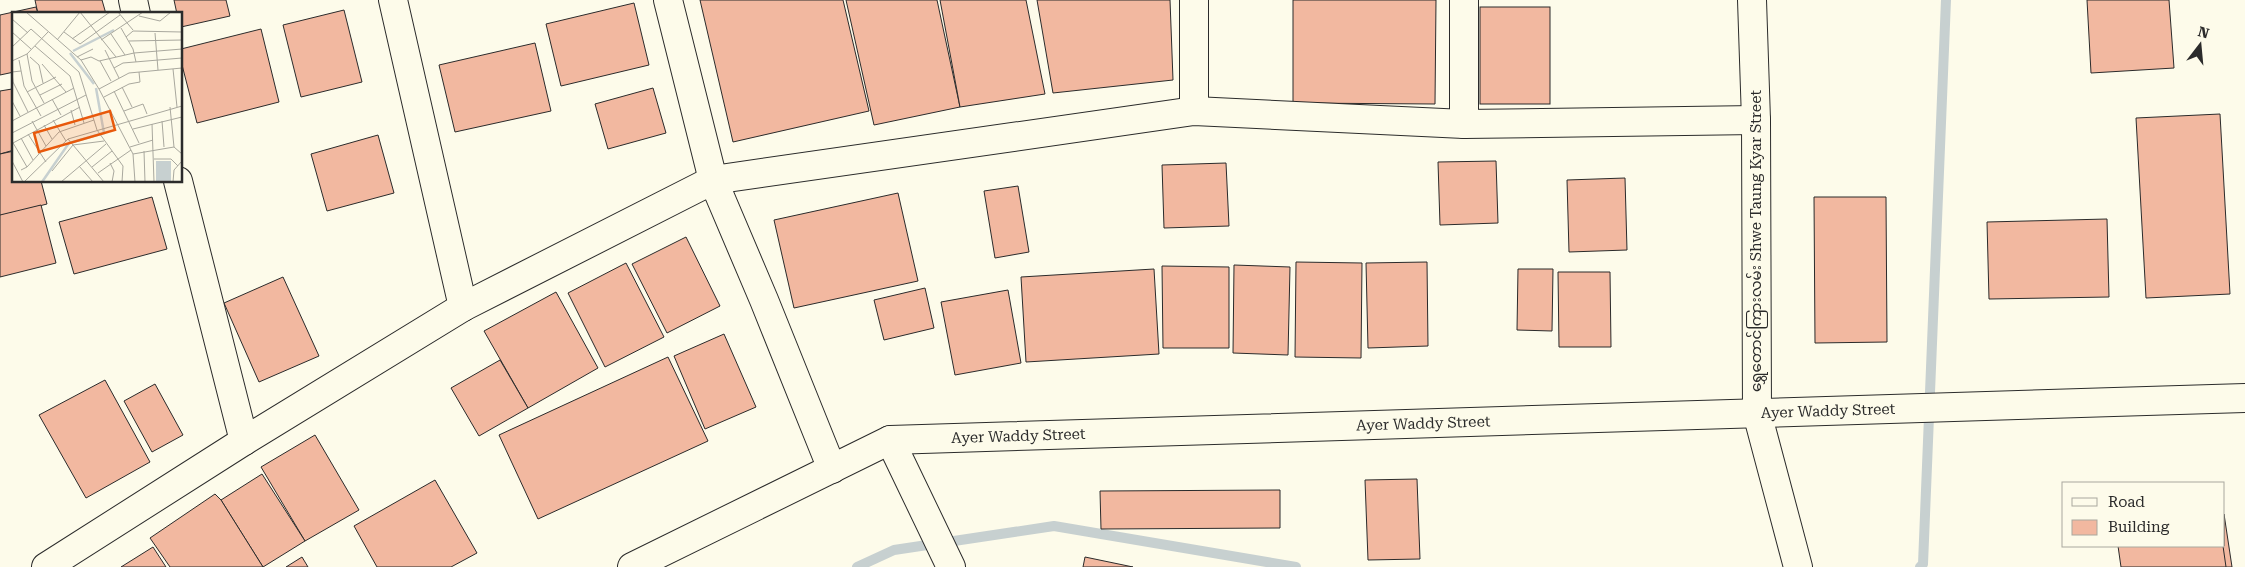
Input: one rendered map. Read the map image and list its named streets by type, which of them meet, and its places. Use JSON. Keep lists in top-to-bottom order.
{
  "streets": {
    "street": ["ရွှေတောင်ကြားလမ်း Shwe Taung Kyar Street", "Ayer Waddy Street"]
  },
  "crossings": [
    ["ရွှေတောင်ကြားလမ်း Shwe Taung Kyar Street", "Ayer Waddy Street"]
  ],
  "legend": ["Road", "Building"],
  "north": "top"
}
